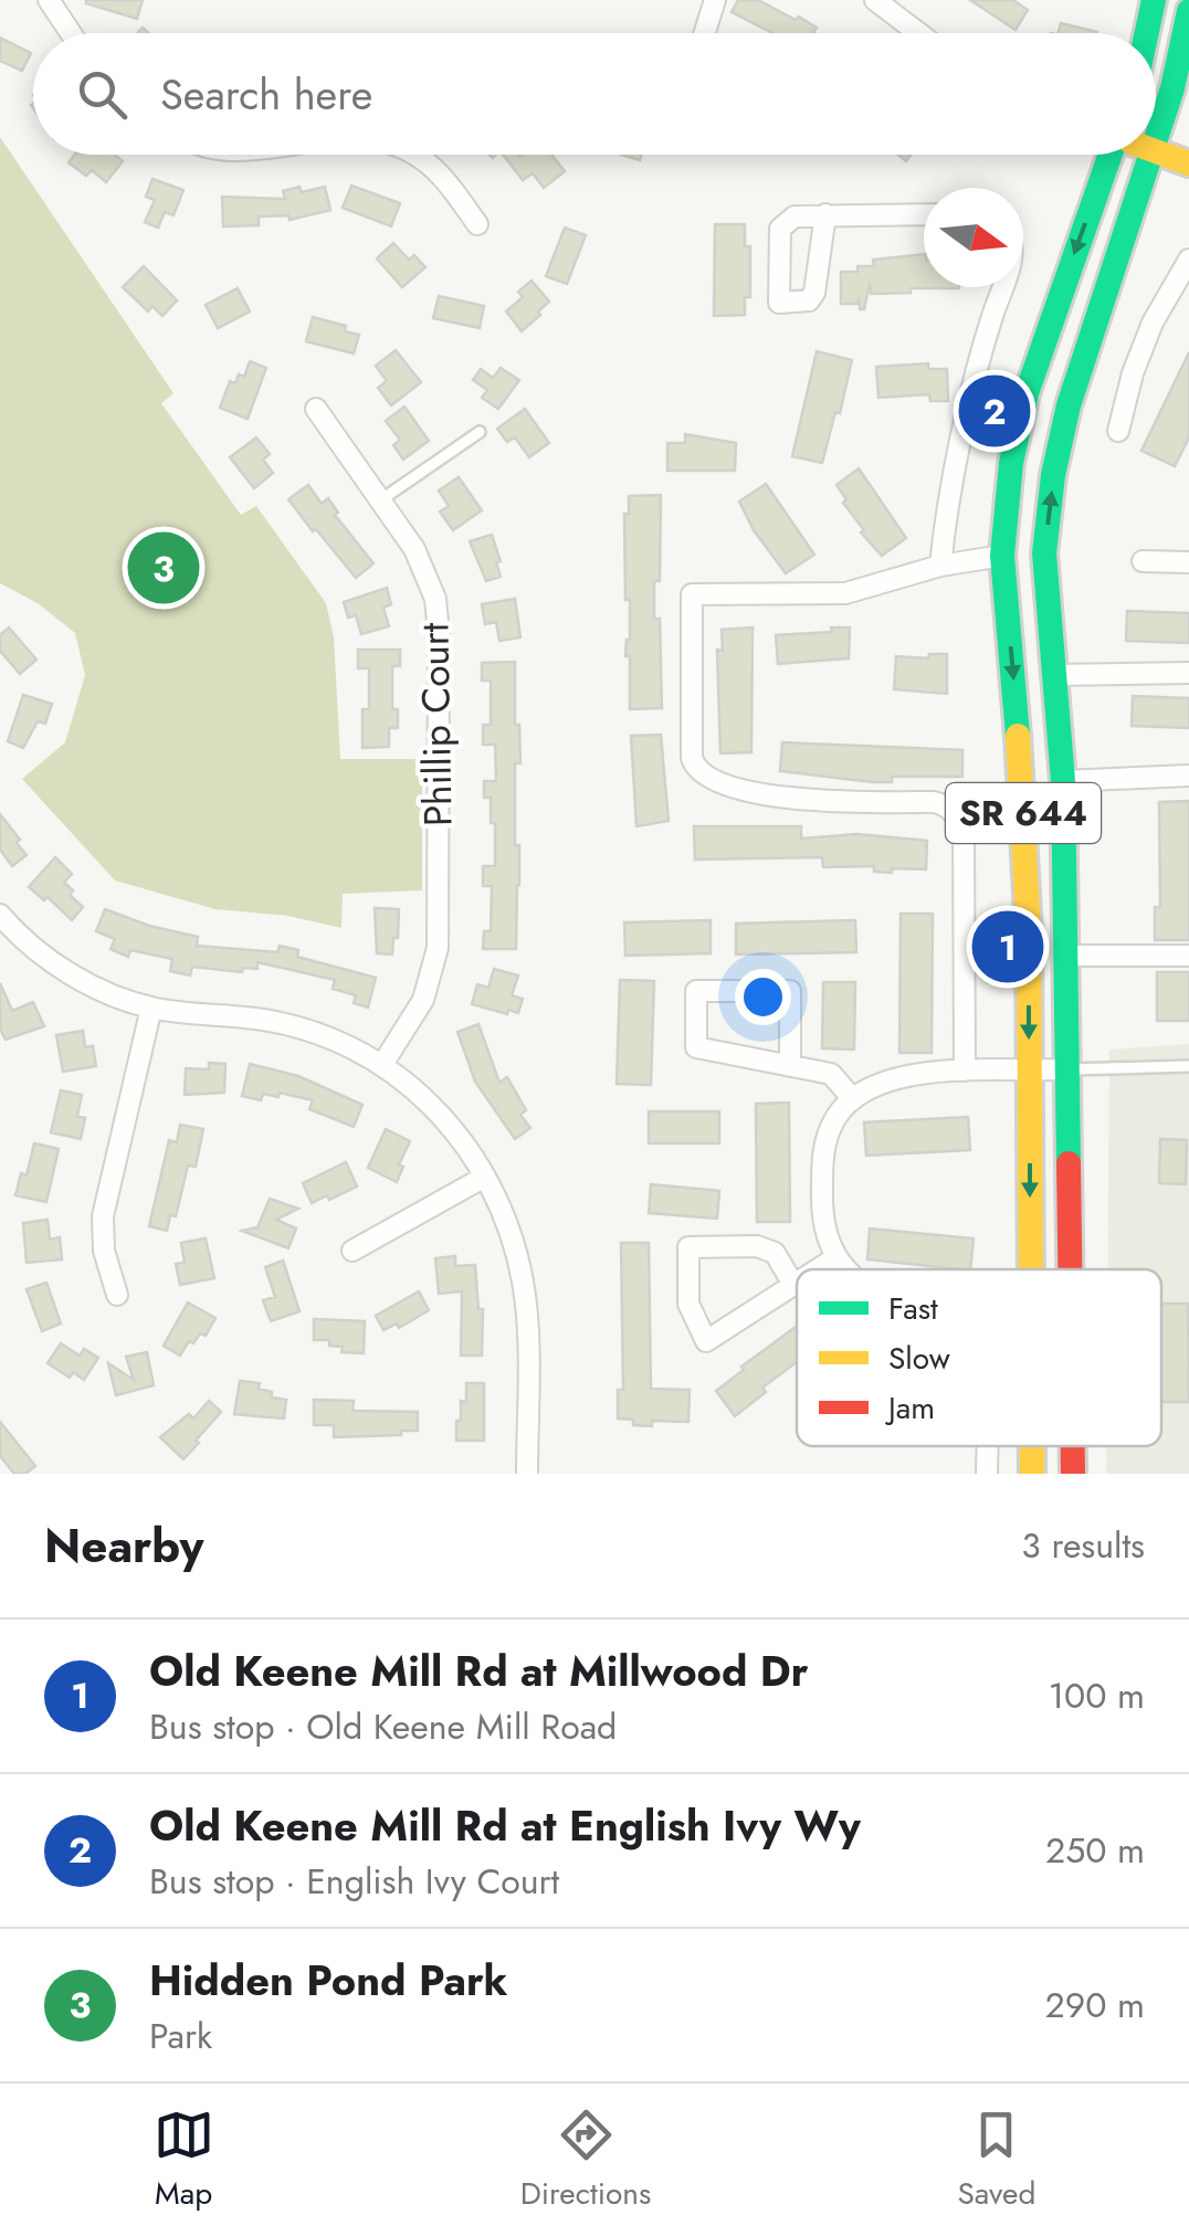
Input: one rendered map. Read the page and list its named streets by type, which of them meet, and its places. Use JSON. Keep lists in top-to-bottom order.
{
  "streets": {
    "main road": ["SR 644"],
    "street": ["Phillip Court"]
  },
  "legend": ["Fast", "Slow", "Jam"],
  "north": "right",
  "page": {
    "search": "Search here",
    "pins": ["2", "3", "1"],
    "heading": ["Nearby", "3 results"],
    "list": [
      {
        "mark": "1",
        "name": "Old Keene Mill Rd at Millwood Dr",
        "note": "Bus stop · Old Keene Mill Road",
        "value": "100 m"
      },
      {
        "mark": "2",
        "name": "Old Keene Mill Rd at English Ivy Wy",
        "note": "Bus stop · English Ivy Court",
        "value": "250 m"
      },
      {
        "mark": "3",
        "name": "Hidden Pond Park",
        "note": "Park",
        "value": "290 m"
      }
    ],
    "nav": ["Map", "Directions", "Saved"]
  }
}
